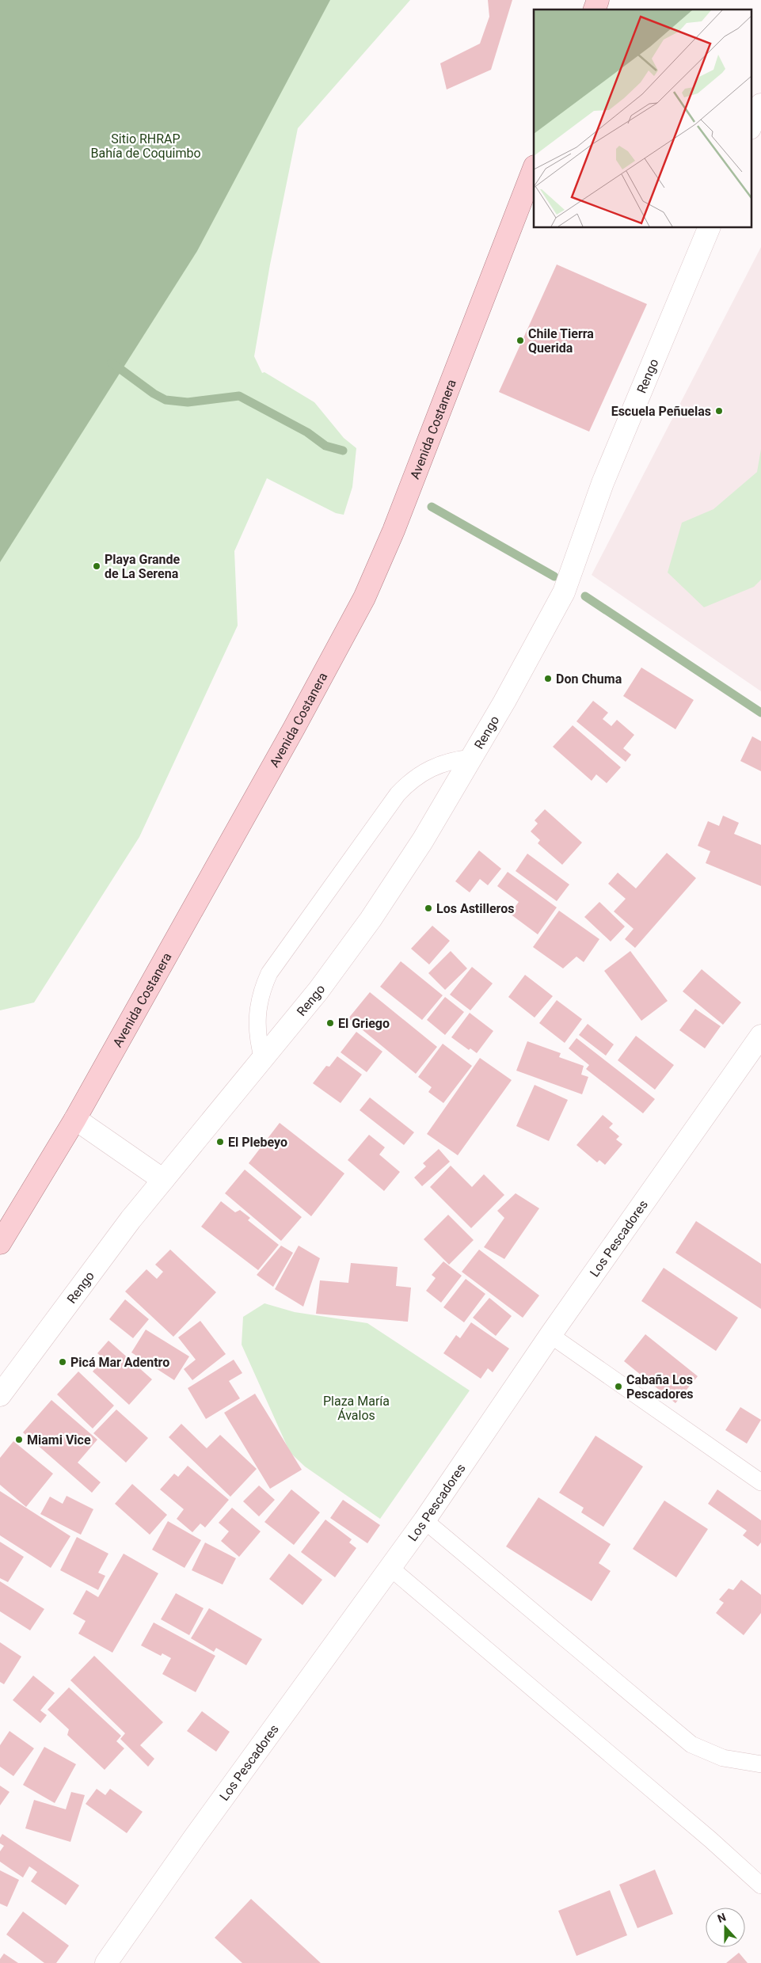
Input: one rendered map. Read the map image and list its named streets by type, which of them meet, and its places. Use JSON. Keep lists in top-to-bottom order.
{
  "streets": {
    "main road": ["Avenida Costanera"],
    "street": ["Rengo", "Los Pescadores"]
  },
  "parks": ["Sitio RHRAP Bahía de Coquimbo", "Plaza María Ávalos"],
  "places": [
    "Chile Tierra Querida",
    "Escuela Peñuelas",
    "Playa Grande de La Serena",
    "Don Chuma",
    "Los Astilleros",
    "El Griego",
    "El Plebeyo",
    "Picá Mar Adentro",
    "Cabaña Los Pescadores",
    "Miami Vice"
  ],
  "north": "top"
}
